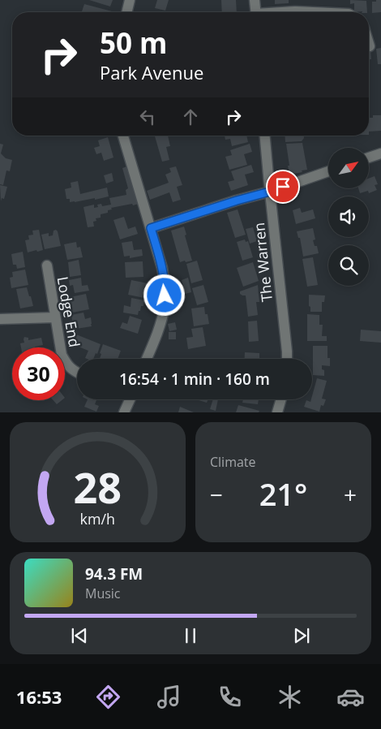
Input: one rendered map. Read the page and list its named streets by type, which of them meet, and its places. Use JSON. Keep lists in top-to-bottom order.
{
  "streets": {
    "street": ["The Warren", "Lodge End"]
  },
  "north": "top right",
  "page": {
    "turn": ["50 m", "Park Avenue"],
    "limit": "30",
    "trip": "16:54 · 1 min · 160 m",
    "tile": "Climate",
    "heat": ["−", "21°", "+"],
    "song": ["94.3 FM", "Music"],
    "tabs": "16:53",
    "gauge": ["28", "km/h"]
  }
}
